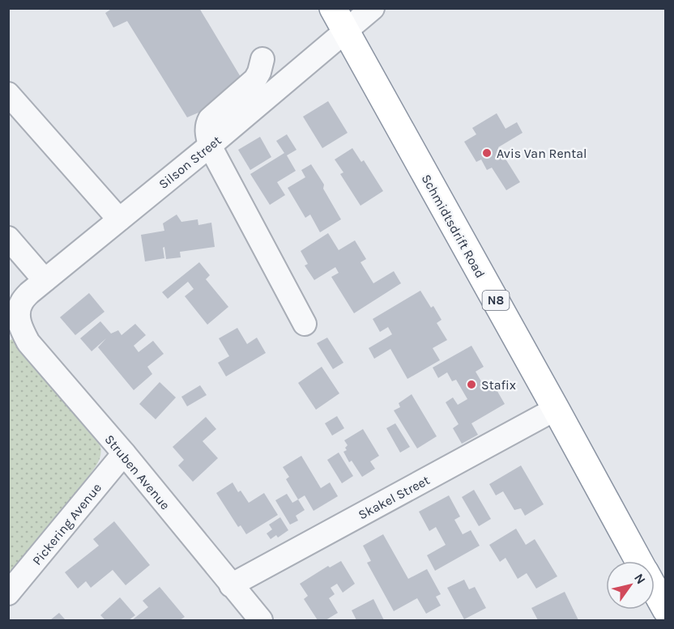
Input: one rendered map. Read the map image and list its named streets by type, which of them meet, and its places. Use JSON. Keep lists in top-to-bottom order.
{
  "streets": {
    "highway": ["Schmidtsdrift Road", "N8"],
    "street": [
      "Silson Street",
      "Struben Avenue",
      "Skakel Street",
      "Pickering Avenue"
    ]
  },
  "crossings": [
    ["Silson Street", "Schmidtsdrift Road"],
    ["Silson Street", "Struben Avenue"],
    ["Schmidtsdrift Road", "Skakel Street"],
    ["Struben Avenue", "Skakel Street"],
    ["Struben Avenue", "Pickering Avenue"]
  ],
  "places": ["Avis Van Rental", "Stafix"],
  "north": "top right"
}
